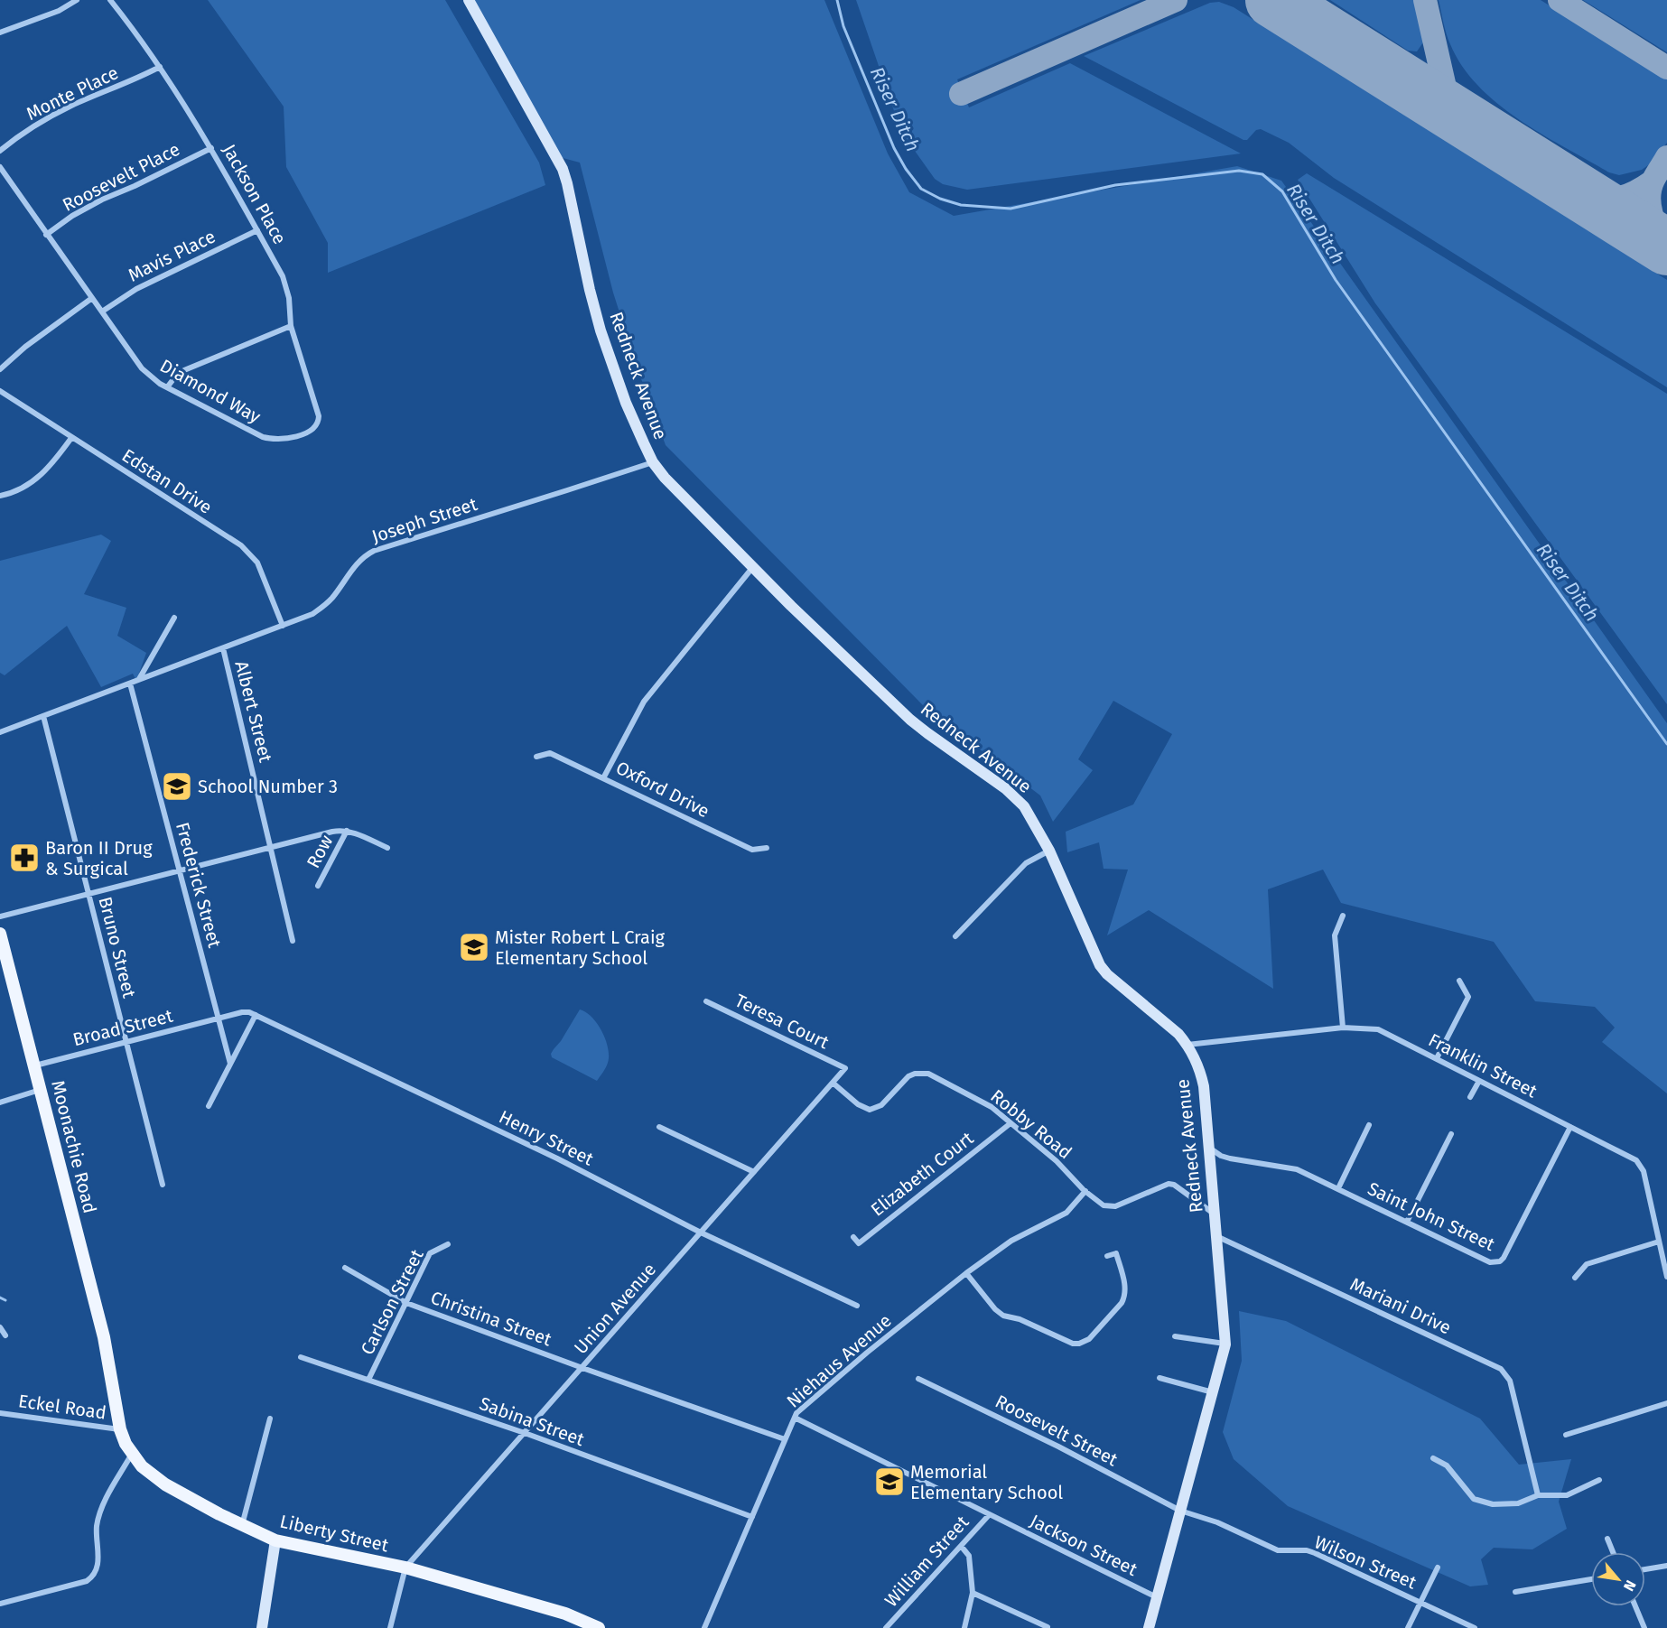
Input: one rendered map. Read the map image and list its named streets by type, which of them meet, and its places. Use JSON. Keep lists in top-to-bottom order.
{
  "streets": {
    "main road": ["Moonachie Road", "Liberty Street"],
    "street": [
      "Monte Place",
      "Roosevelt Place",
      "Jackson Place",
      "Mavis Place",
      "Redneck Avenue",
      "Diamond Way",
      "Edstan Drive",
      "Joseph Street",
      "Albert Street",
      "Oxford Drive",
      "Row",
      "Frederick Street",
      "Bruno Street",
      "Teresa Court",
      "Broad Street",
      "Franklin Street",
      "Robby Road",
      "Henry Street",
      "Elizabeth Court",
      "Saint John Street",
      "Carlson Street",
      "Mariani Drive",
      "Union Avenue",
      "Christina Street",
      "Niehaus Avenue",
      "Eckel Road",
      "Sabina Street",
      "Roosevelt Street",
      "Jackson Street",
      "William Street",
      "Wilson Street"
    ]
  },
  "crossings": [
    ["Monte Place", "Jackson Place"],
    ["Roosevelt Place", "Jackson Place"],
    ["Roosevelt Place", "Diamond Way"],
    ["Jackson Place", "Mavis Place"],
    ["Jackson Place", "Diamond Way"],
    ["Mavis Place", "Diamond Way"],
    ["Redneck Avenue", "Joseph Street"],
    ["Redneck Avenue", "Oxford Drive"],
    ["Redneck Avenue", "Franklin Street"],
    ["Redneck Avenue", "Robby Road"],
    ["Redneck Avenue", "Saint John Street"],
    ["Redneck Avenue", "Mariani Drive"],
    ["Redneck Avenue", "Roosevelt Street"],
    ["Redneck Avenue", "Jackson Street"],
    ["Redneck Avenue", "Wilson Street"],
    ["Edstan Drive", "Joseph Street"],
    ["Joseph Street", "Albert Street"],
    ["Joseph Street", "Frederick Street"],
    ["Joseph Street", "Bruno Street"],
    ["Frederick Street", "Broad Street"],
    ["Frederick Street", "Henry Street"],
    ["Bruno Street", "Broad Street"],
    ["Teresa Court", "Union Avenue"],
    ["Broad Street", "Henry Street"],
    ["Broad Street", "Moonachie Road"],
    ["Franklin Street", "Saint John Street"],
    ["Robby Road", "Elizabeth Court"],
    ["Robby Road", "Union Avenue"],
    ["Robby Road", "Niehaus Avenue"],
    ["Henry Street", "Union Avenue"],
    ["Moonachie Road", "Liberty Street"],
    ["Carlson Street", "Christina Street"],
    ["Carlson Street", "Sabina Street"],
    ["Union Avenue", "Christina Street"],
    ["Union Avenue", "Sabina Street"],
    ["Union Avenue", "Liberty Street"],
    ["Christina Street", "Niehaus Avenue"],
    ["Niehaus Avenue", "Sabina Street"],
    ["Niehaus Avenue", "Jackson Street"],
    ["Eckel Road", "Liberty Street"],
    ["Roosevelt Street", "Wilson Street"],
    ["Jackson Street", "William Street"]
  ],
  "water": ["Riser Ditch"],
  "places": {
    "school or university": ["School Number 3", "Mister Robert L Craig Elementary School", "Memorial Elementary School"],
    "pharmacy": ["Baron II Drug & Surgical"]
  },
  "north": "bottom right"
}
